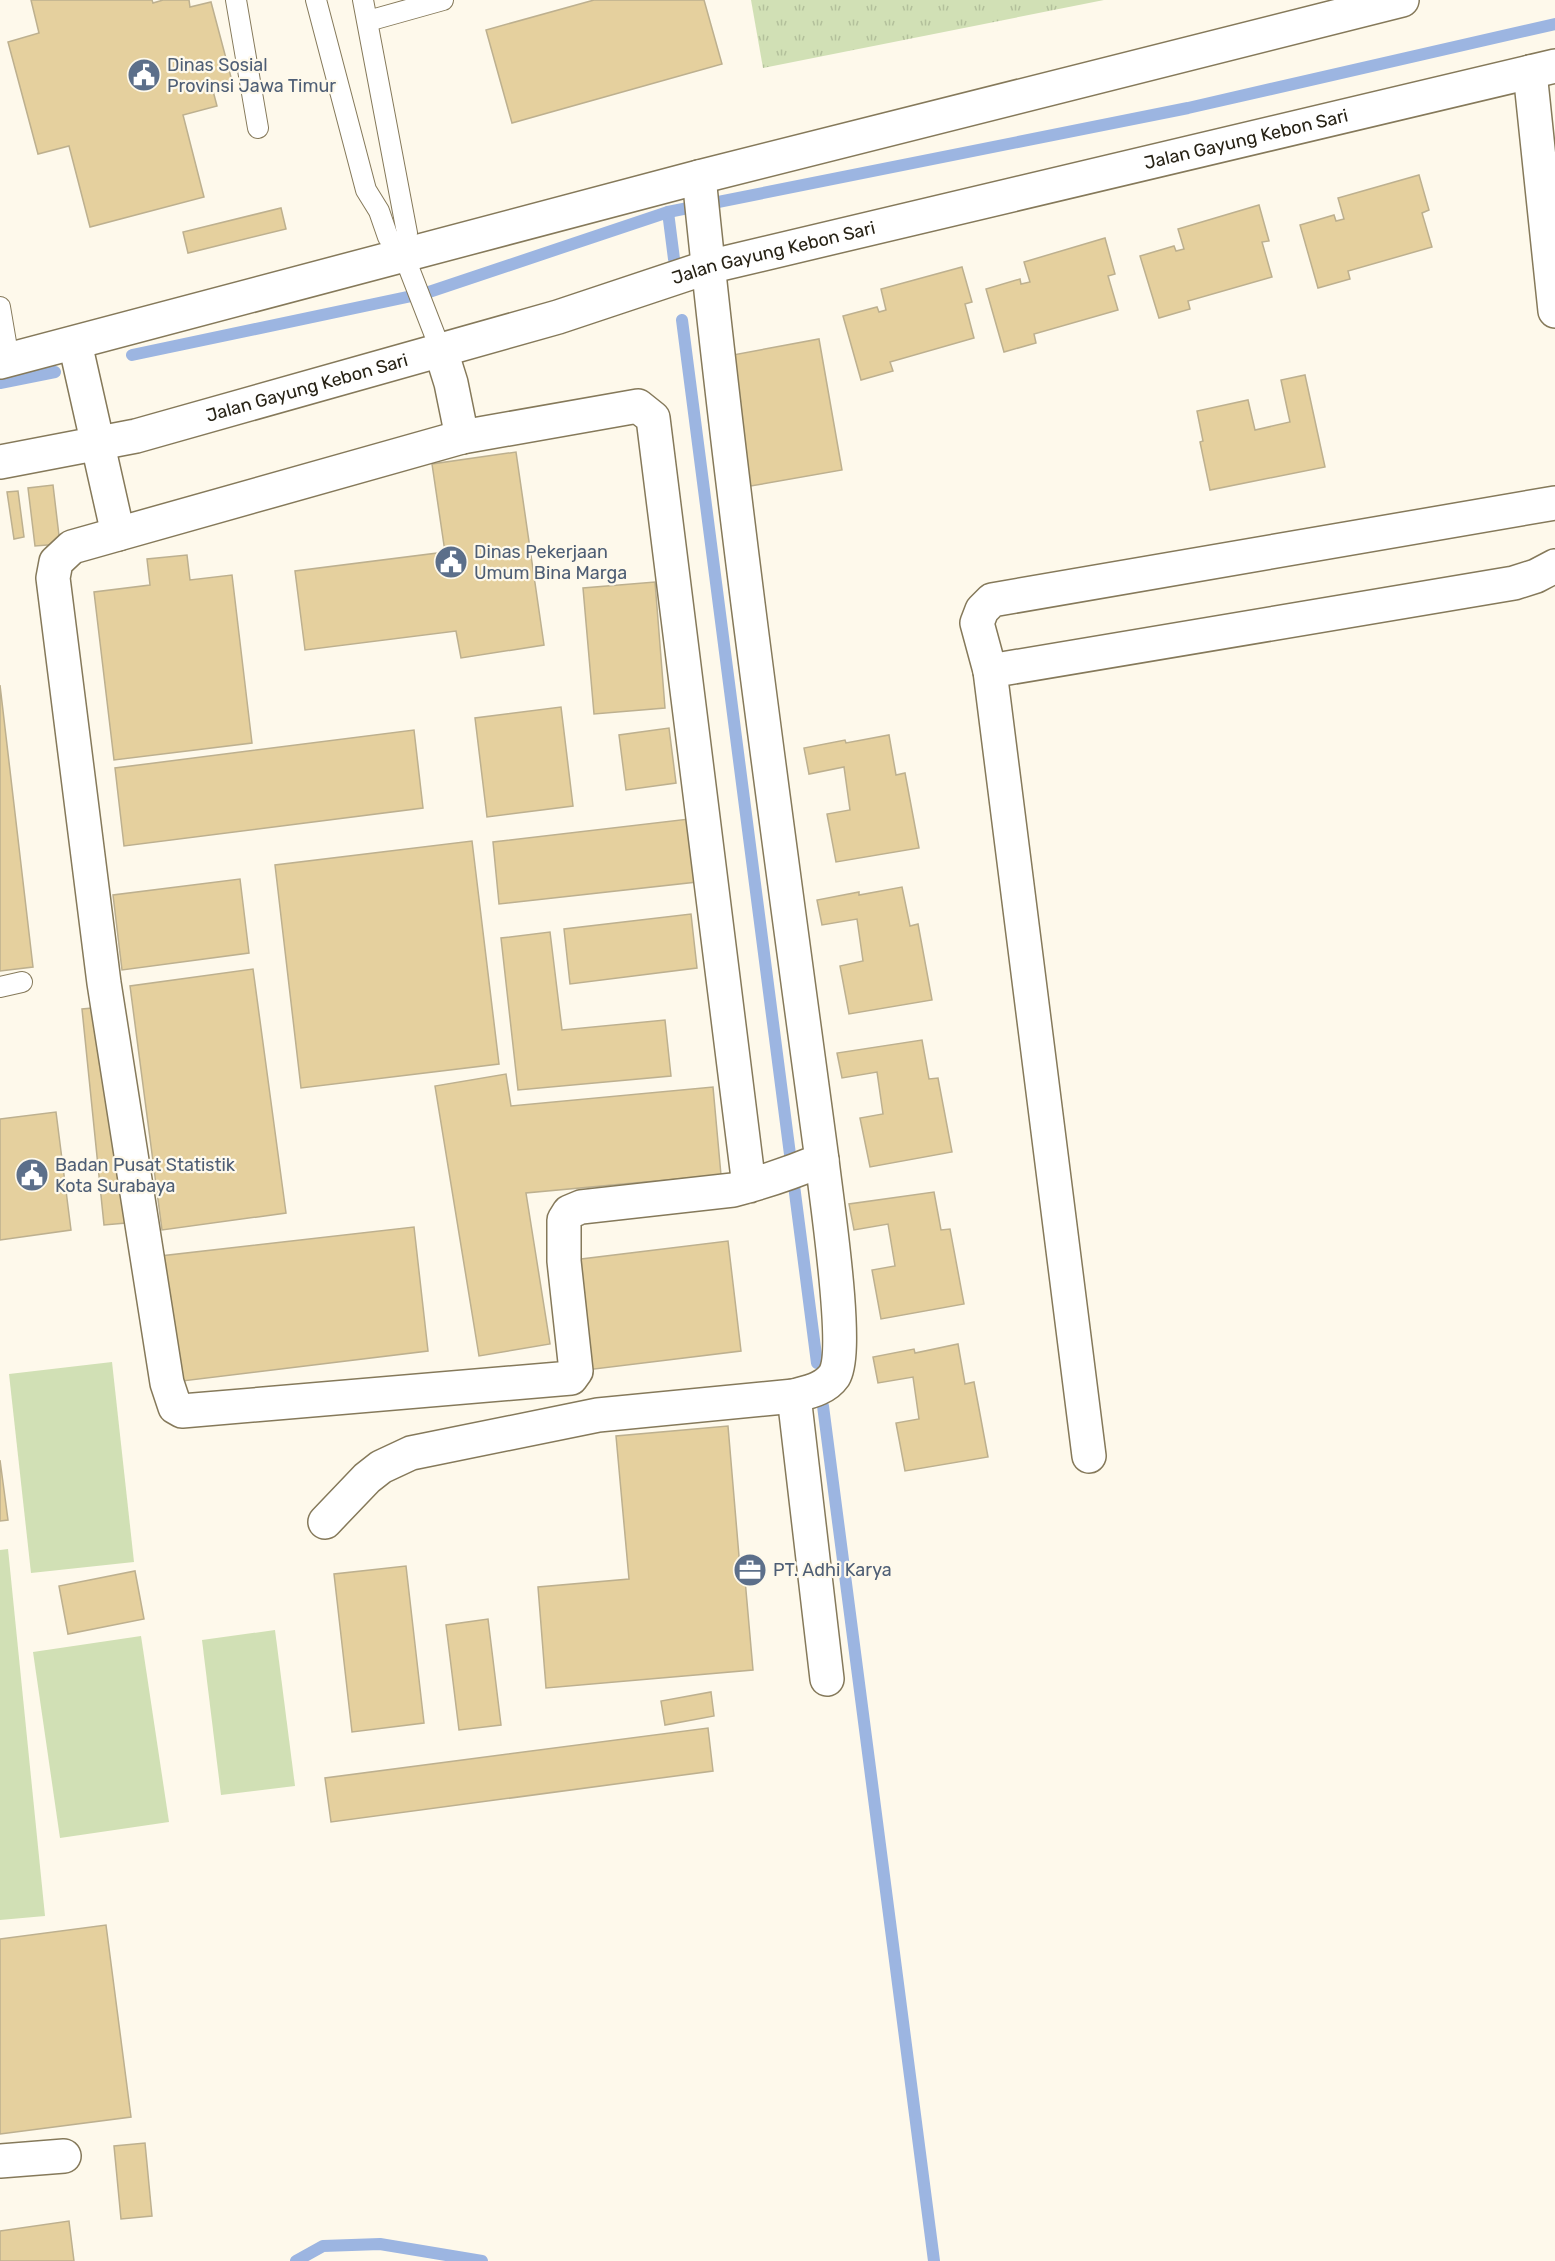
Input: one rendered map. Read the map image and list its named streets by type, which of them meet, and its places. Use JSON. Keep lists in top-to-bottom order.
{
  "streets": {
    "street": ["Jalan Gayung Kebon Sari"]
  },
  "places": {
    "public building": ["Dinas Sosial Provinsi Jawa Timur", "Dinas Pekerjaan Umum Bina Marga", "Badan Pusat Statistik Kota Surabaya"],
    "office": ["PT. Adhi Karya"]
  }
}
